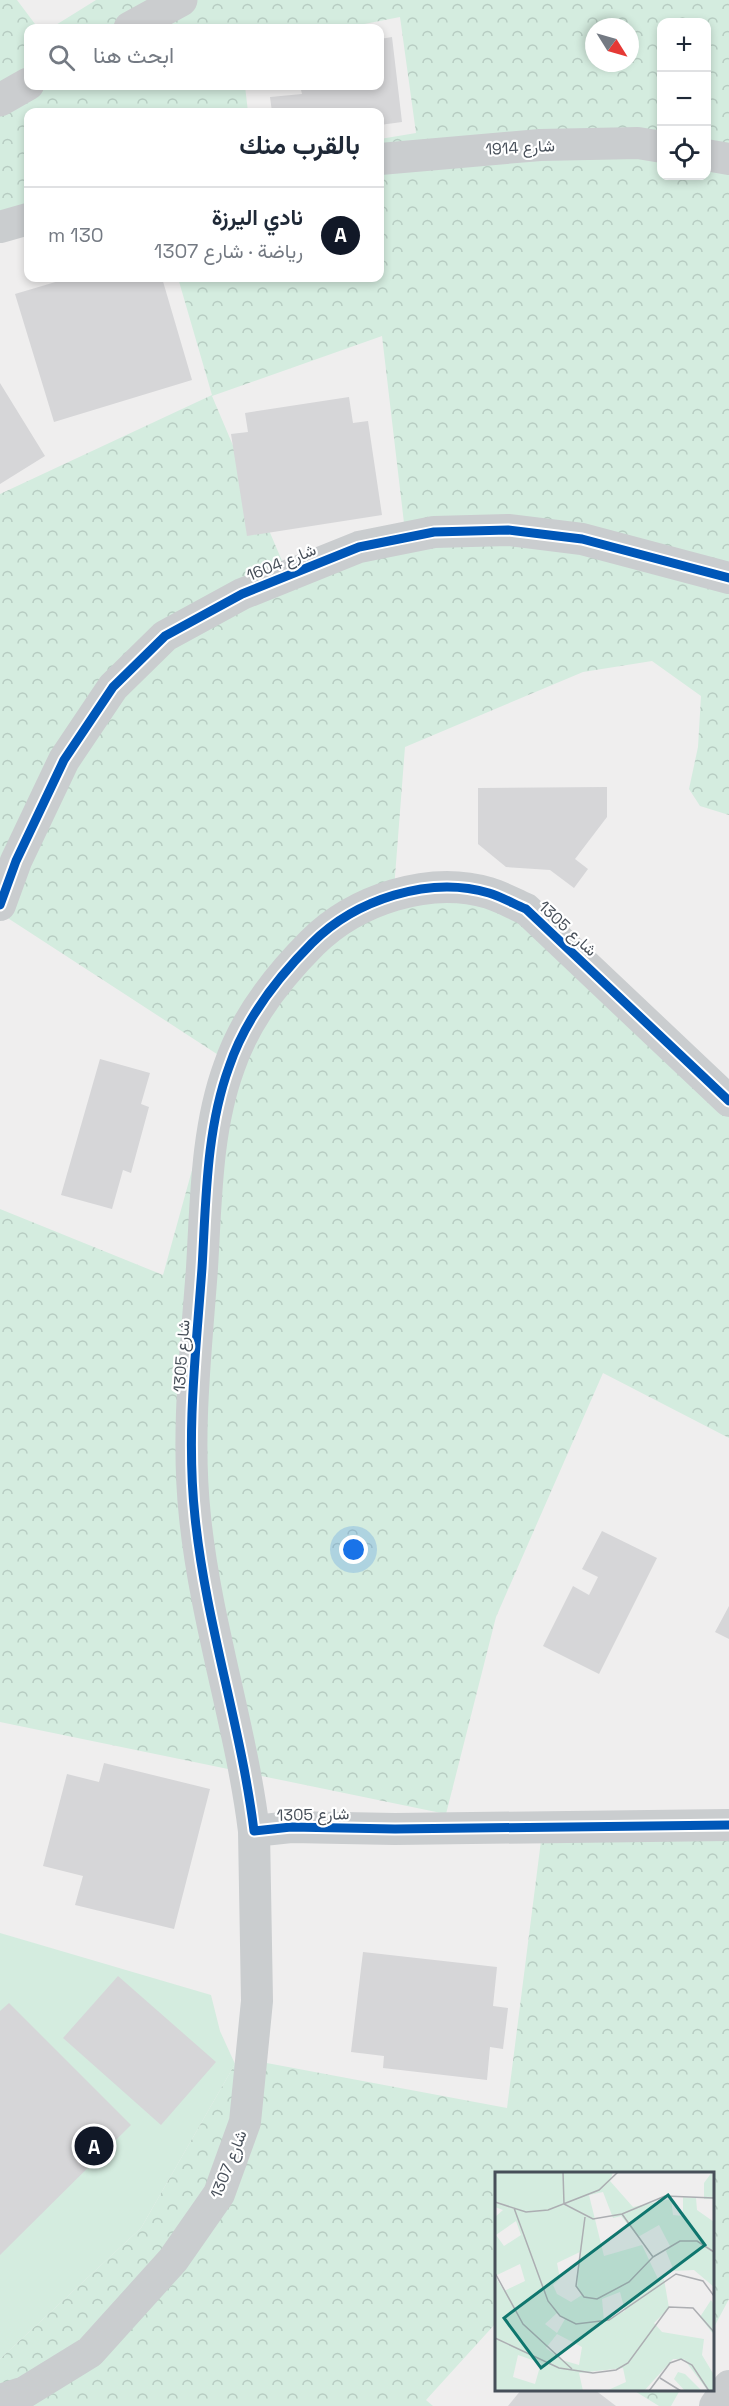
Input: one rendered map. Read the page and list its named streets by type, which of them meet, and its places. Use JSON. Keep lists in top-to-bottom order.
{
  "streets": {
    "street": [
      "شارع 1914",
      "شارع 1604",
      "شارع 1305",
      "شارع 1307"
    ]
  },
  "crossings": [
    ["شارع 1305", "شارع 1307"]
  ],
  "north": "bottom right",
  "page": {
    "map_buttons": ["+", "−"],
    "search": "ابحث هنا",
    "heading": "بالقرب منك",
    "list": [
      {
        "mark": "A",
        "name": "نادي اليرزة",
        "note": "رياضة · شارع 1307",
        "value": "130 m"
      }
    ],
    "pins": "A"
  }
}
